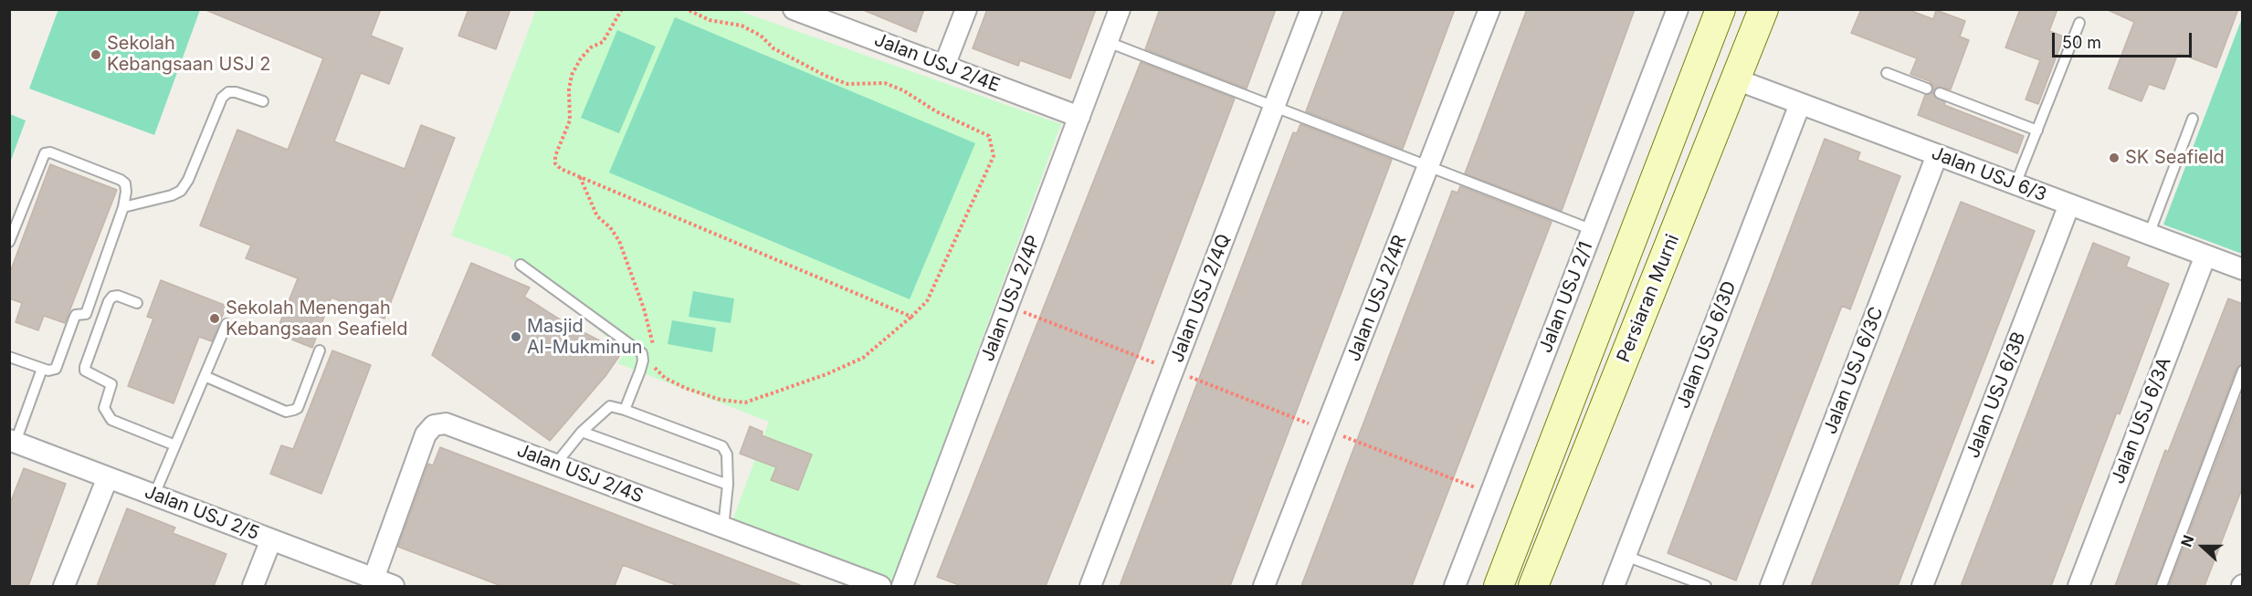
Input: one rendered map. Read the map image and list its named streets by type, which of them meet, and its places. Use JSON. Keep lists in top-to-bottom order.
{
  "streets": {
    "main road": ["Persiaran Murni"],
    "street": [
      "Jalan USJ 2/4E",
      "Jalan USJ 6/3",
      "Jalan USJ 2/1",
      "Jalan USJ 2/4P",
      "Jalan USJ 2/4Q",
      "Jalan USJ 2/4R",
      "Jalan USJ 6/3D",
      "Jalan USJ 6/3C",
      "Jalan USJ 6/3B",
      "Jalan USJ 6/3A",
      "Jalan USJ 2/4S",
      "Jalan USJ 2/5"
    ]
  },
  "crossings": [
    ["Jalan USJ 2/4E", "Jalan USJ 2/4P"],
    ["Jalan USJ 6/3", "Persiaran Murni"],
    ["Jalan USJ 6/3", "Jalan USJ 6/3D"],
    ["Jalan USJ 6/3", "Jalan USJ 6/3C"],
    ["Jalan USJ 6/3", "Jalan USJ 6/3B"],
    ["Jalan USJ 6/3", "Jalan USJ 6/3A"],
    ["Jalan USJ 2/4S", "Jalan USJ 2/5"]
  ],
  "places": [
    "Sekolah Kebangsaan USJ 2",
    "SK Seafield",
    "Sekolah Menengah Kebangsaan Seafield",
    "Masjid Al-Mukminun"
  ],
  "scale_bar": "50 m",
  "north": "left"
}
